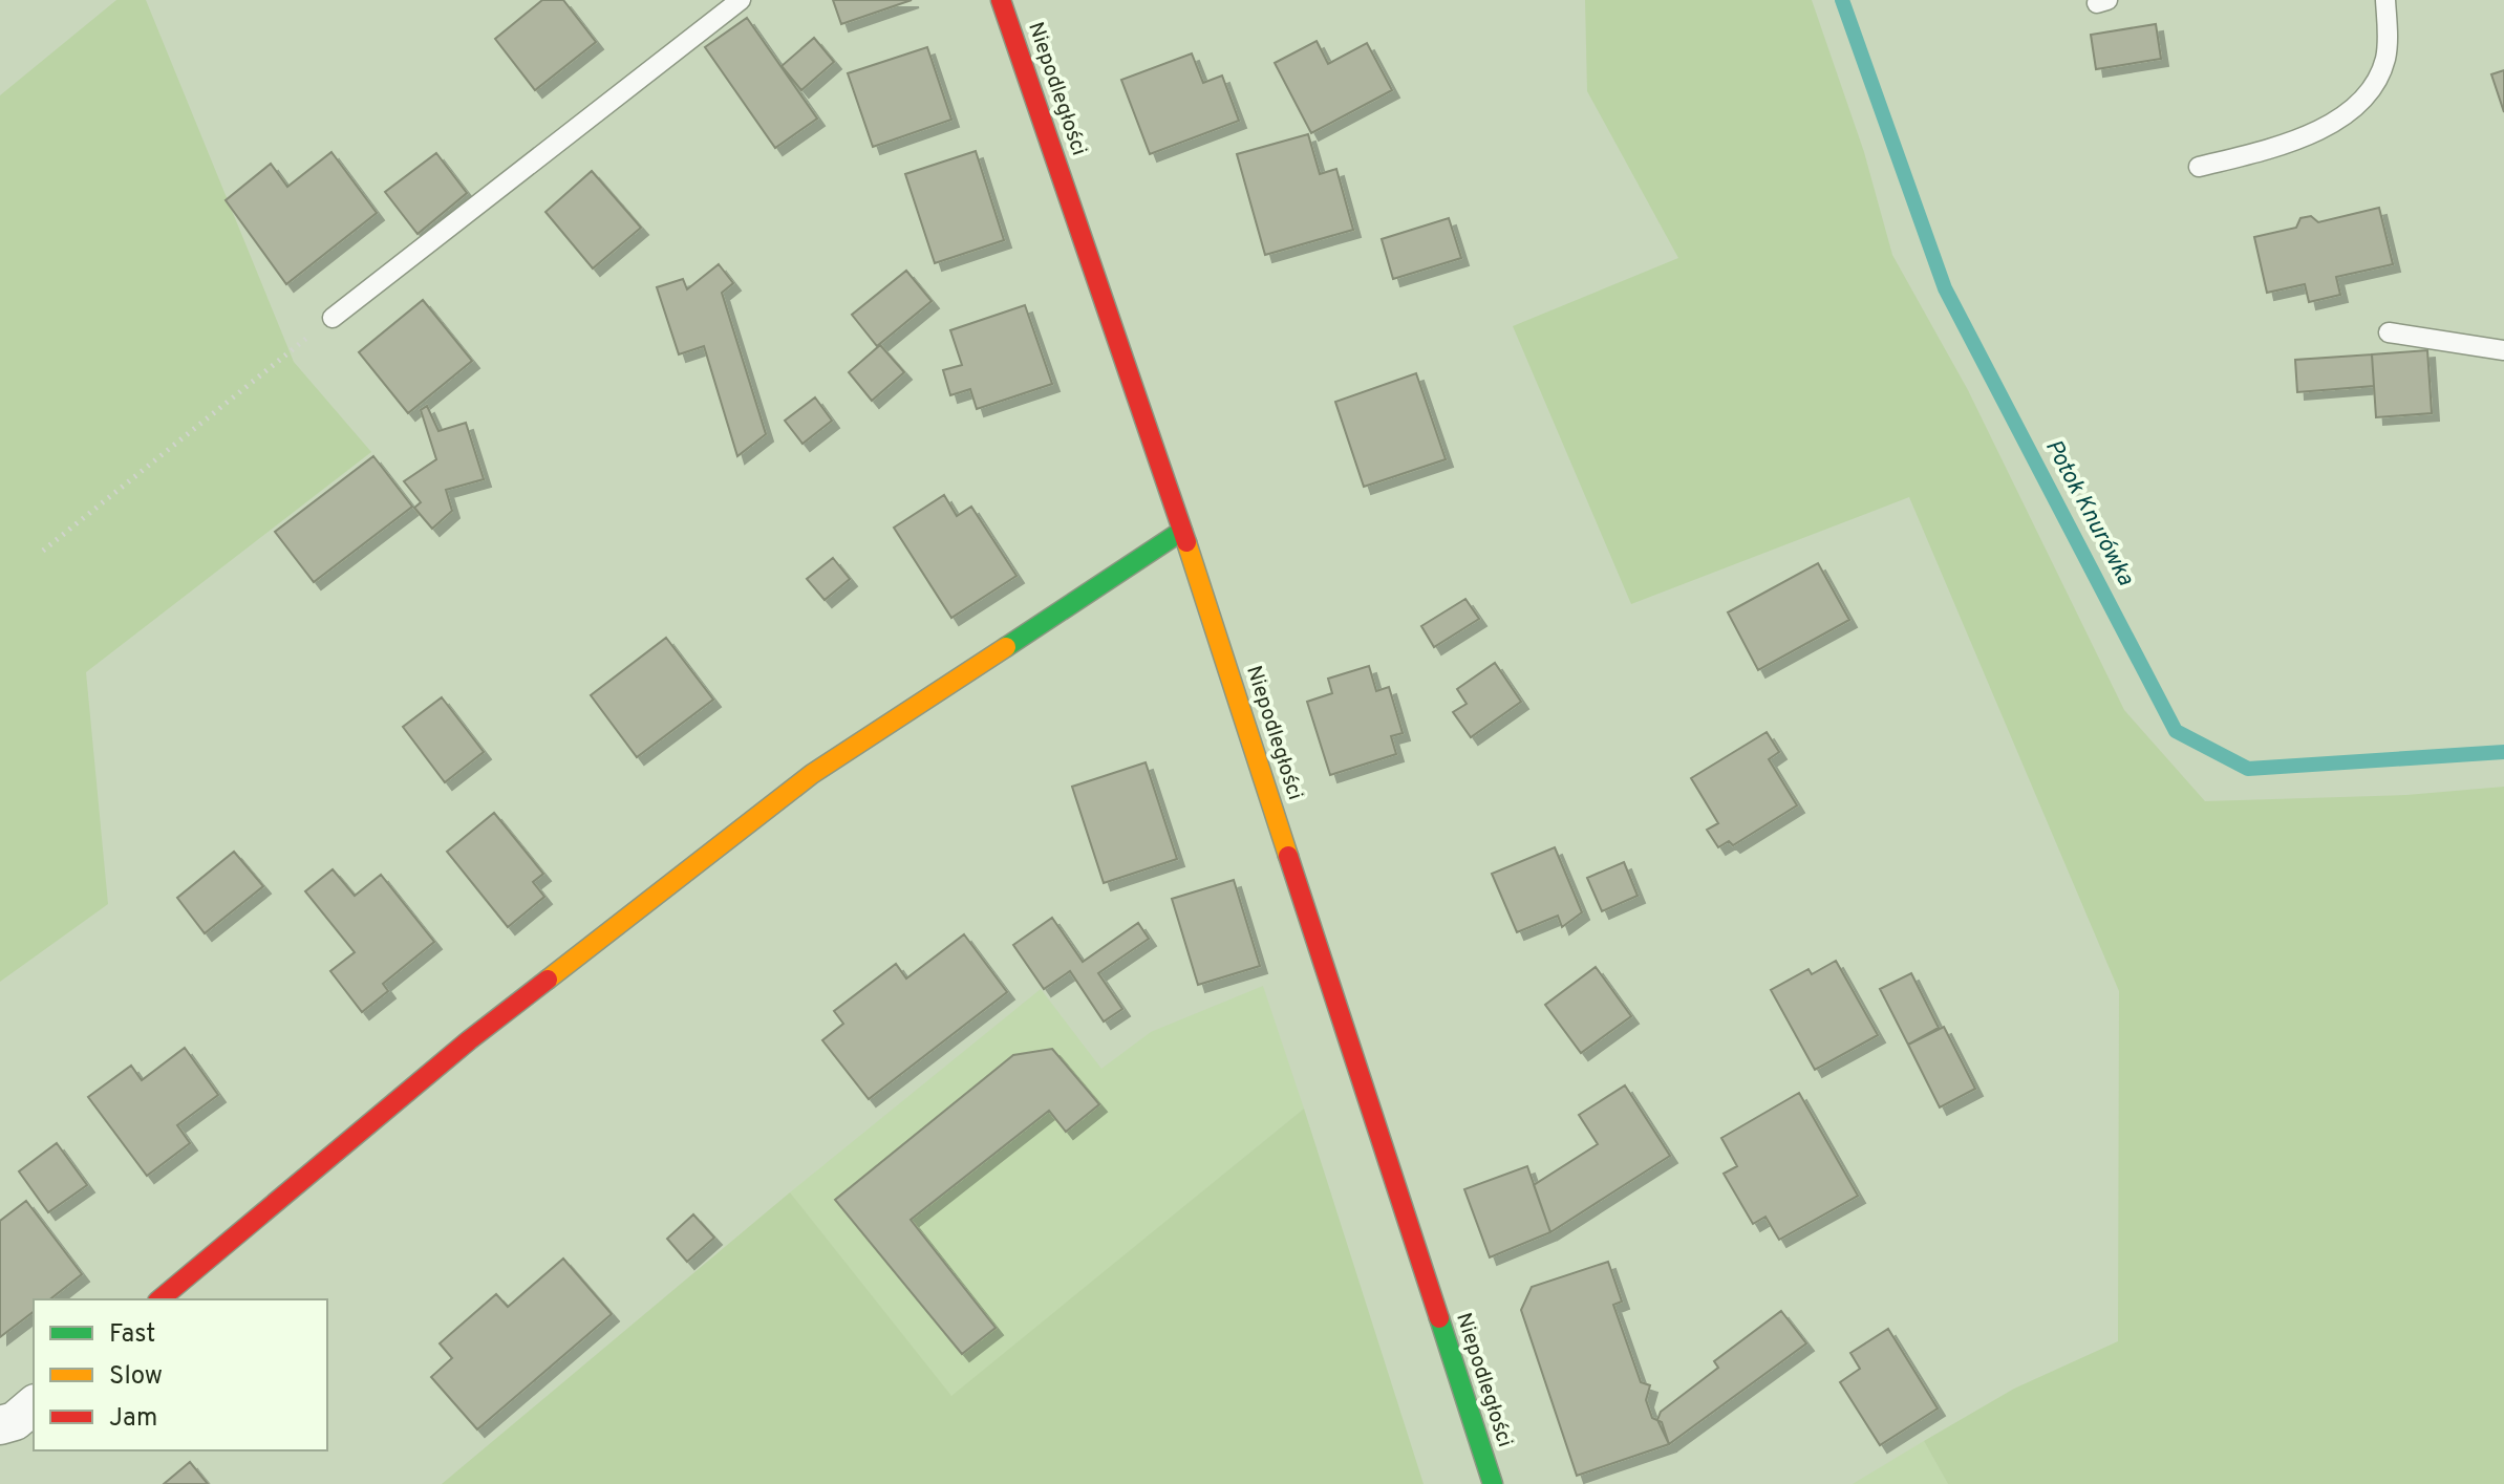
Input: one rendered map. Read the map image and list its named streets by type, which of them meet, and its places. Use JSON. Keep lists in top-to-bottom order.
{
  "streets": {
    "main road": ["Niepodległości"]
  },
  "water": ["Potok Knurówka"],
  "legend": ["Fast", "Slow", "Jam"]
}
